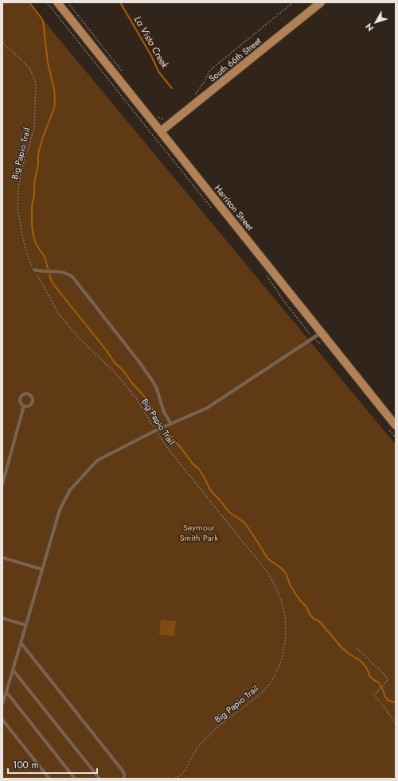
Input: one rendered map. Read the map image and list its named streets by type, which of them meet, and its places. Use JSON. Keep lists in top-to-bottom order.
{
  "streets": {
    "main road": ["South 66th Street", "Harrison Street"],
    "path": ["Big Papio Trail"]
  },
  "crossings": [
    ["South 66th Street", "Harrison Street"]
  ],
  "water": ["La Vista Creek"],
  "parks": ["Seymour Smith Park"],
  "scale_bar": "100 m",
  "north": "bottom left"
}
